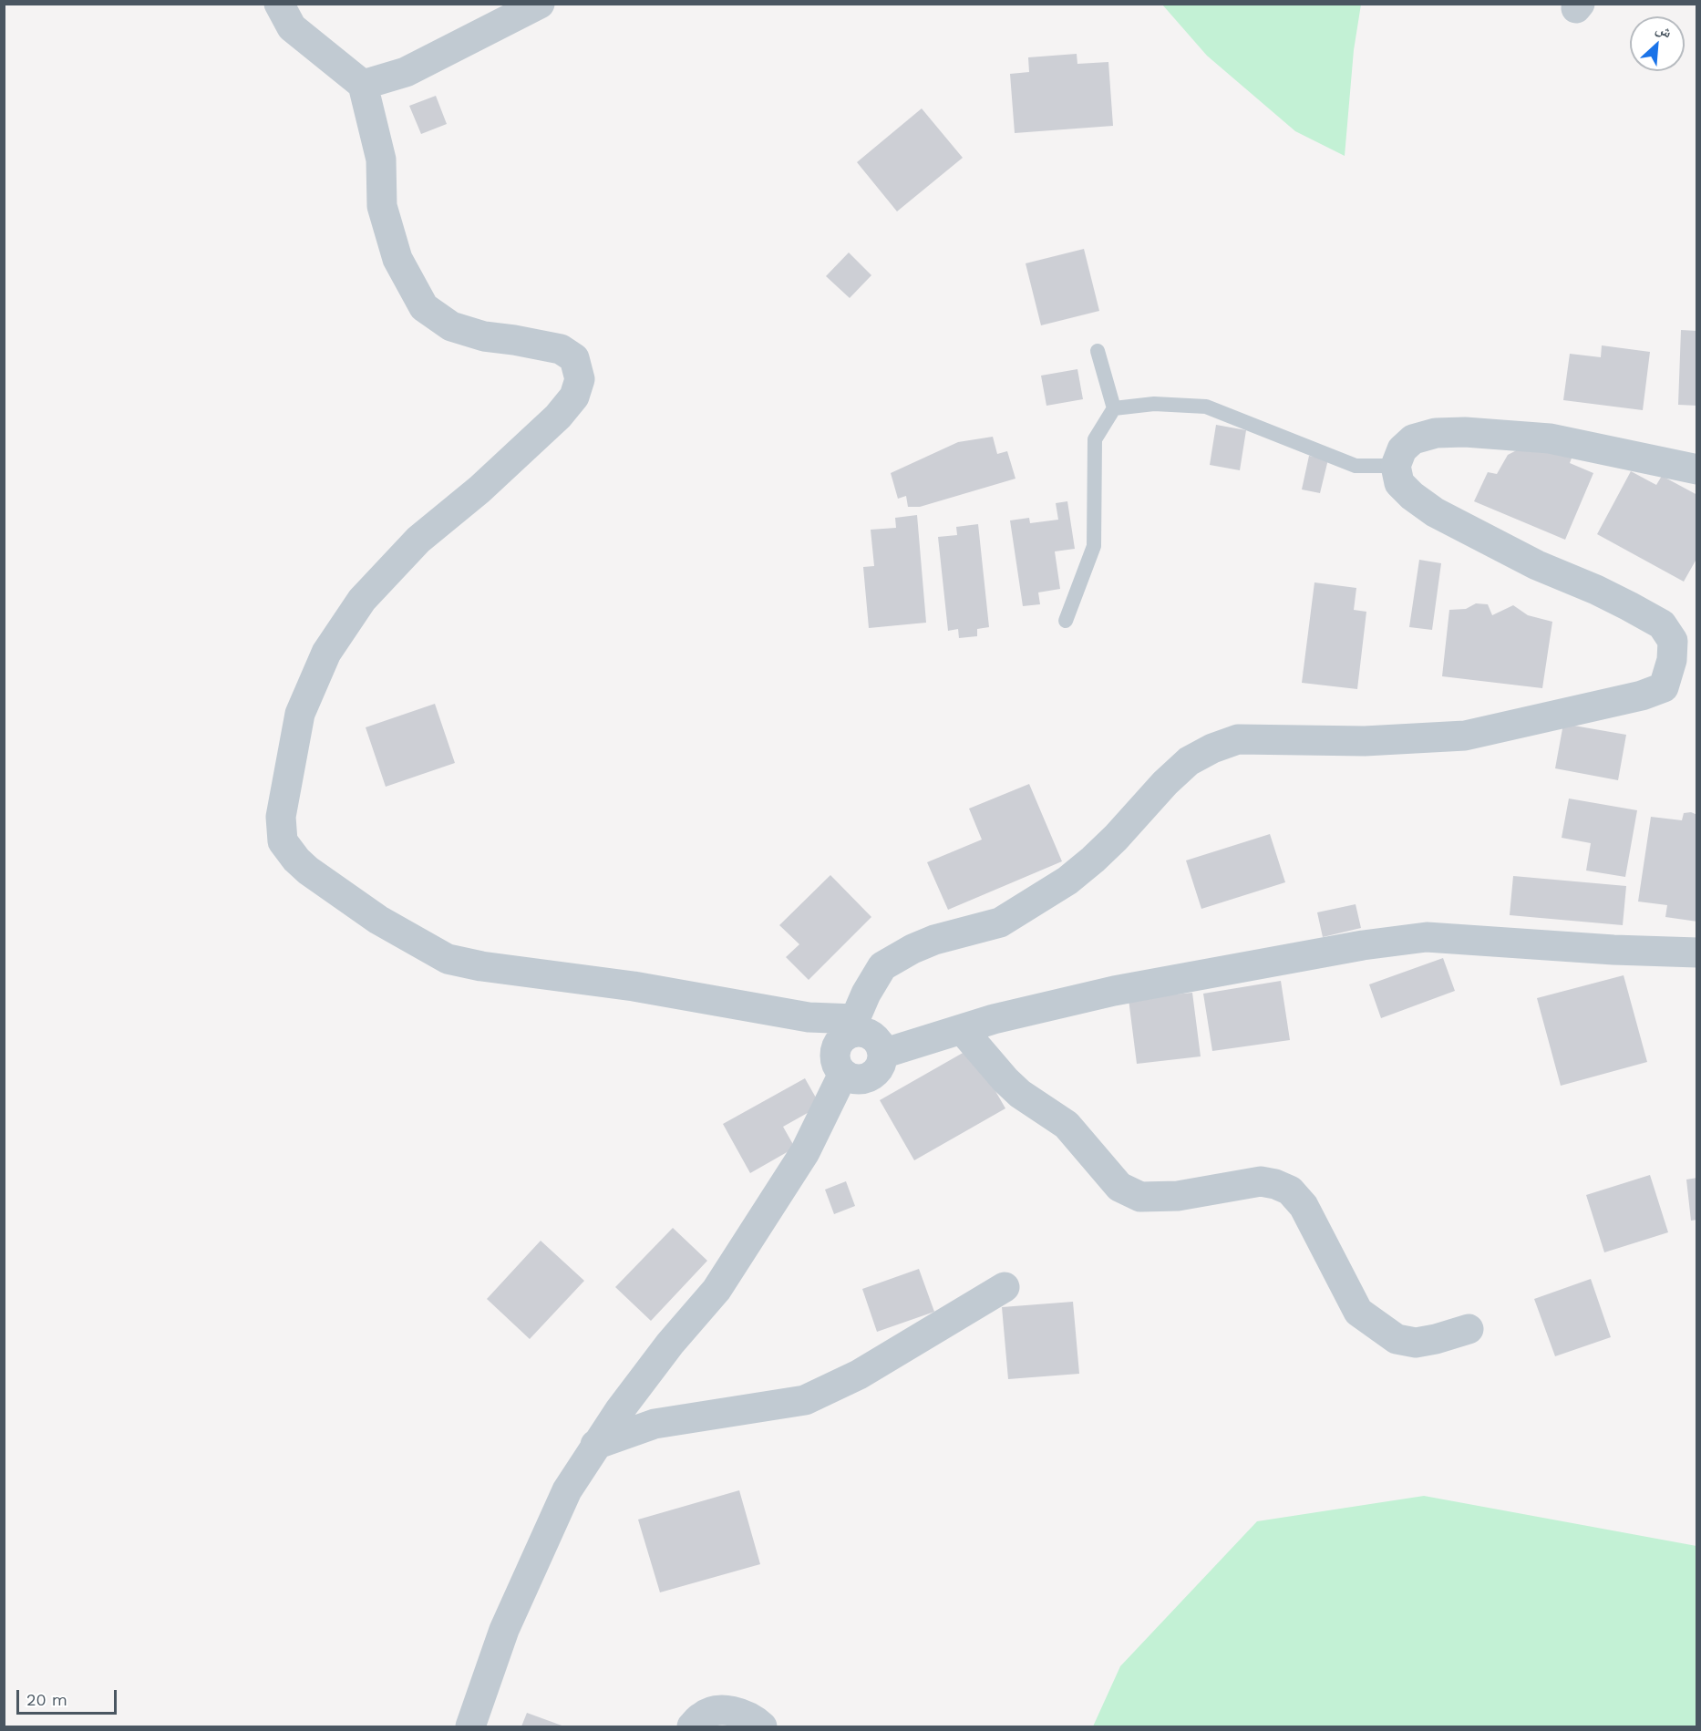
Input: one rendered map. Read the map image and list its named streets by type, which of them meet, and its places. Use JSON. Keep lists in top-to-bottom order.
{
  "scale_bar": "20 m",
  "north": "top right"
}
